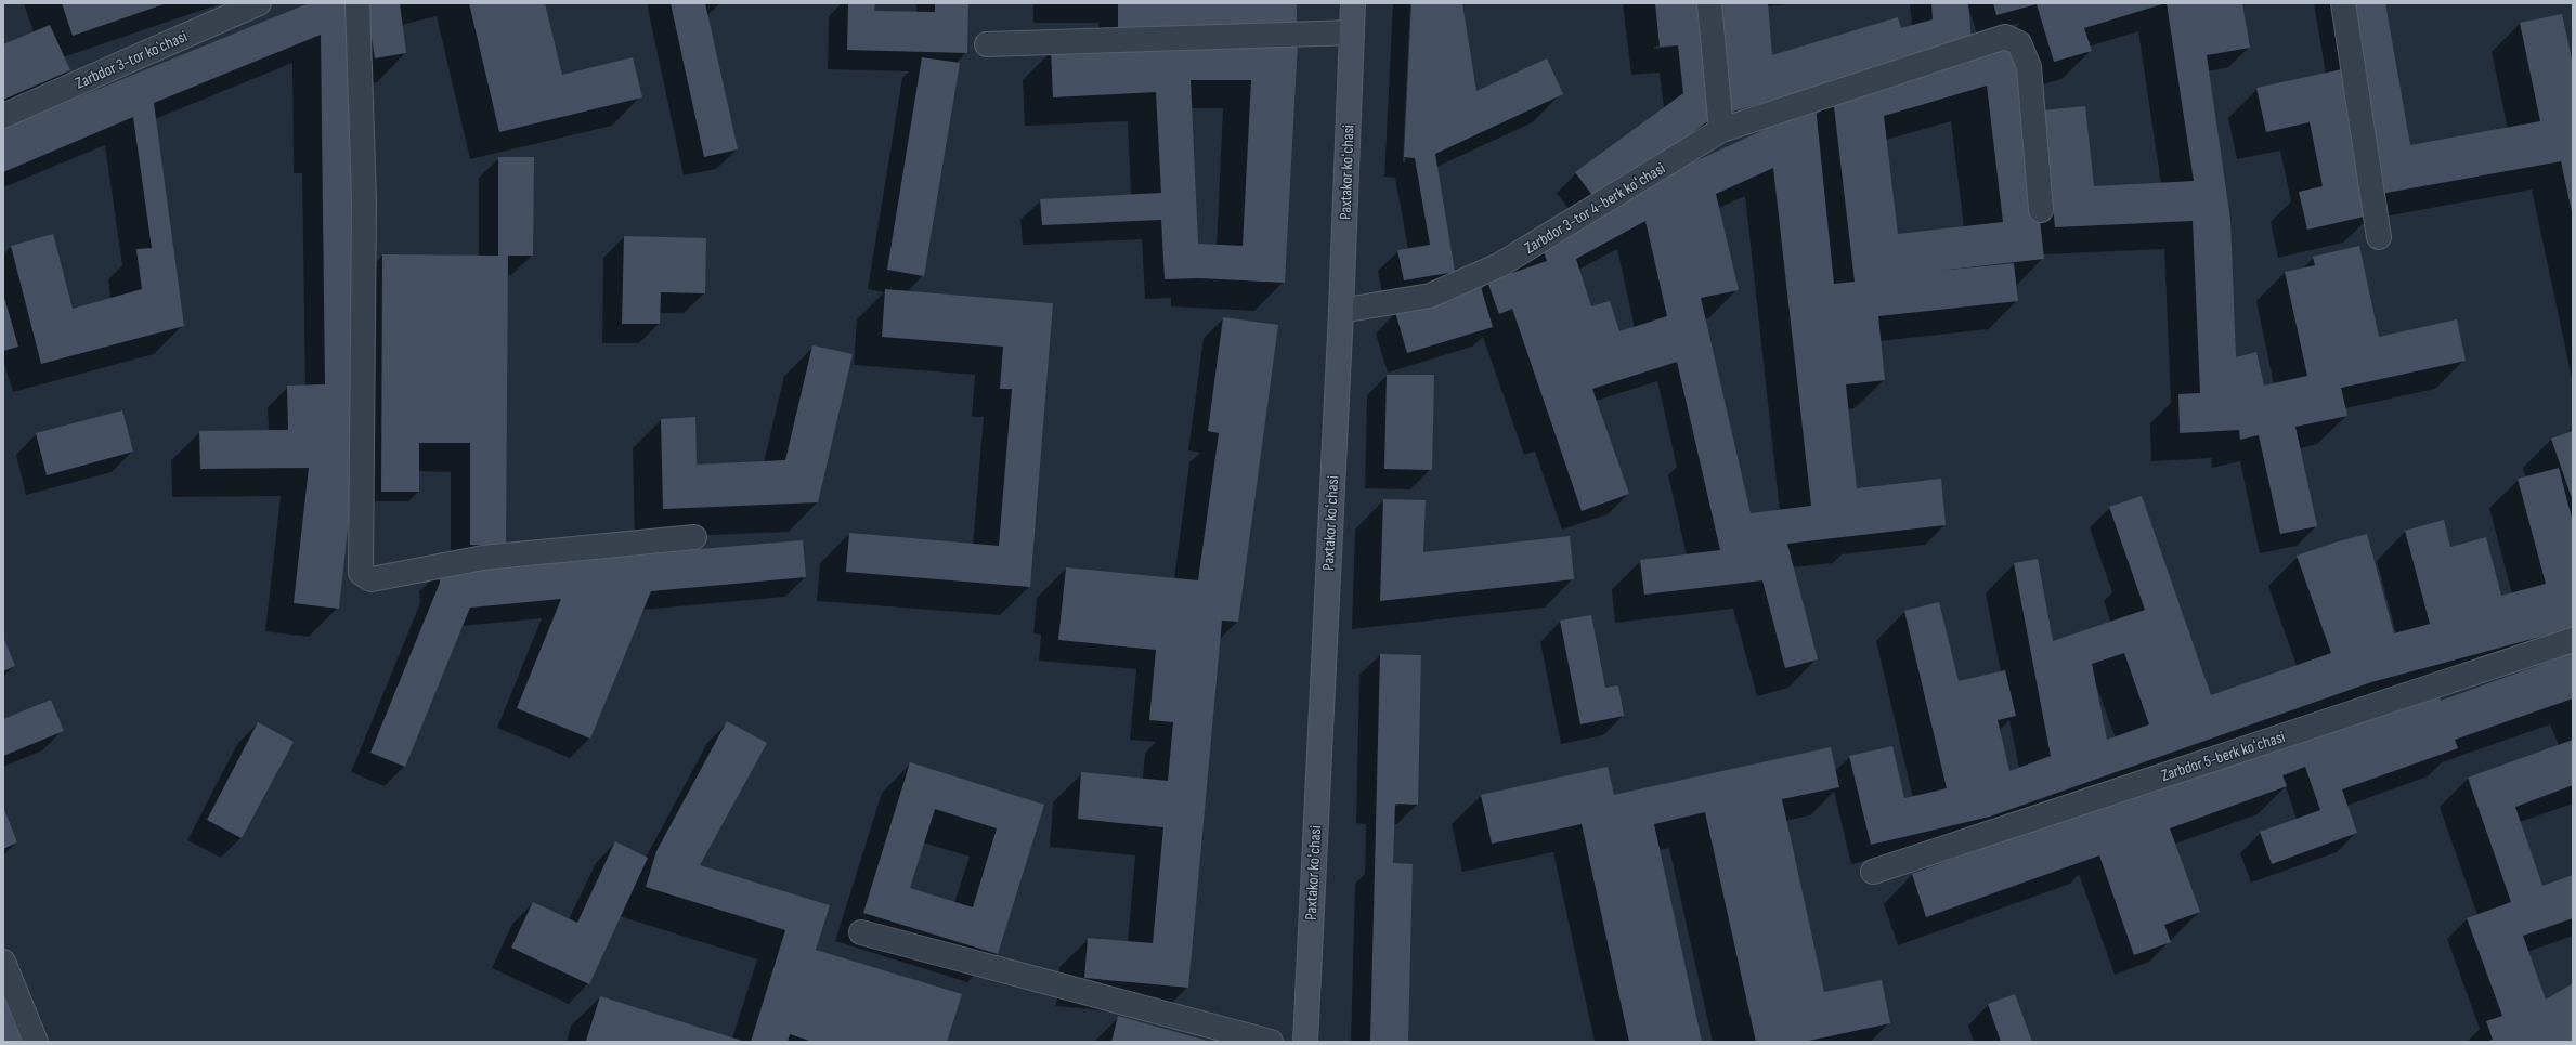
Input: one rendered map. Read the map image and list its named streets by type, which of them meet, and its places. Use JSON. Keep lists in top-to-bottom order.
{
  "streets": {
    "main road": ["Paxtakor koʻchasi"],
    "street": ["Zarbdor 3-tor koʼchasi", "Zarbdor 3-tor 4-berk koʻchasi", "Zarbdor 5-berk koʻchasi"]
  },
  "crossings": [
    ["Paxtakor koʻchasi", "Zarbdor 3-tor 4-berk koʻchasi"]
  ]
}
